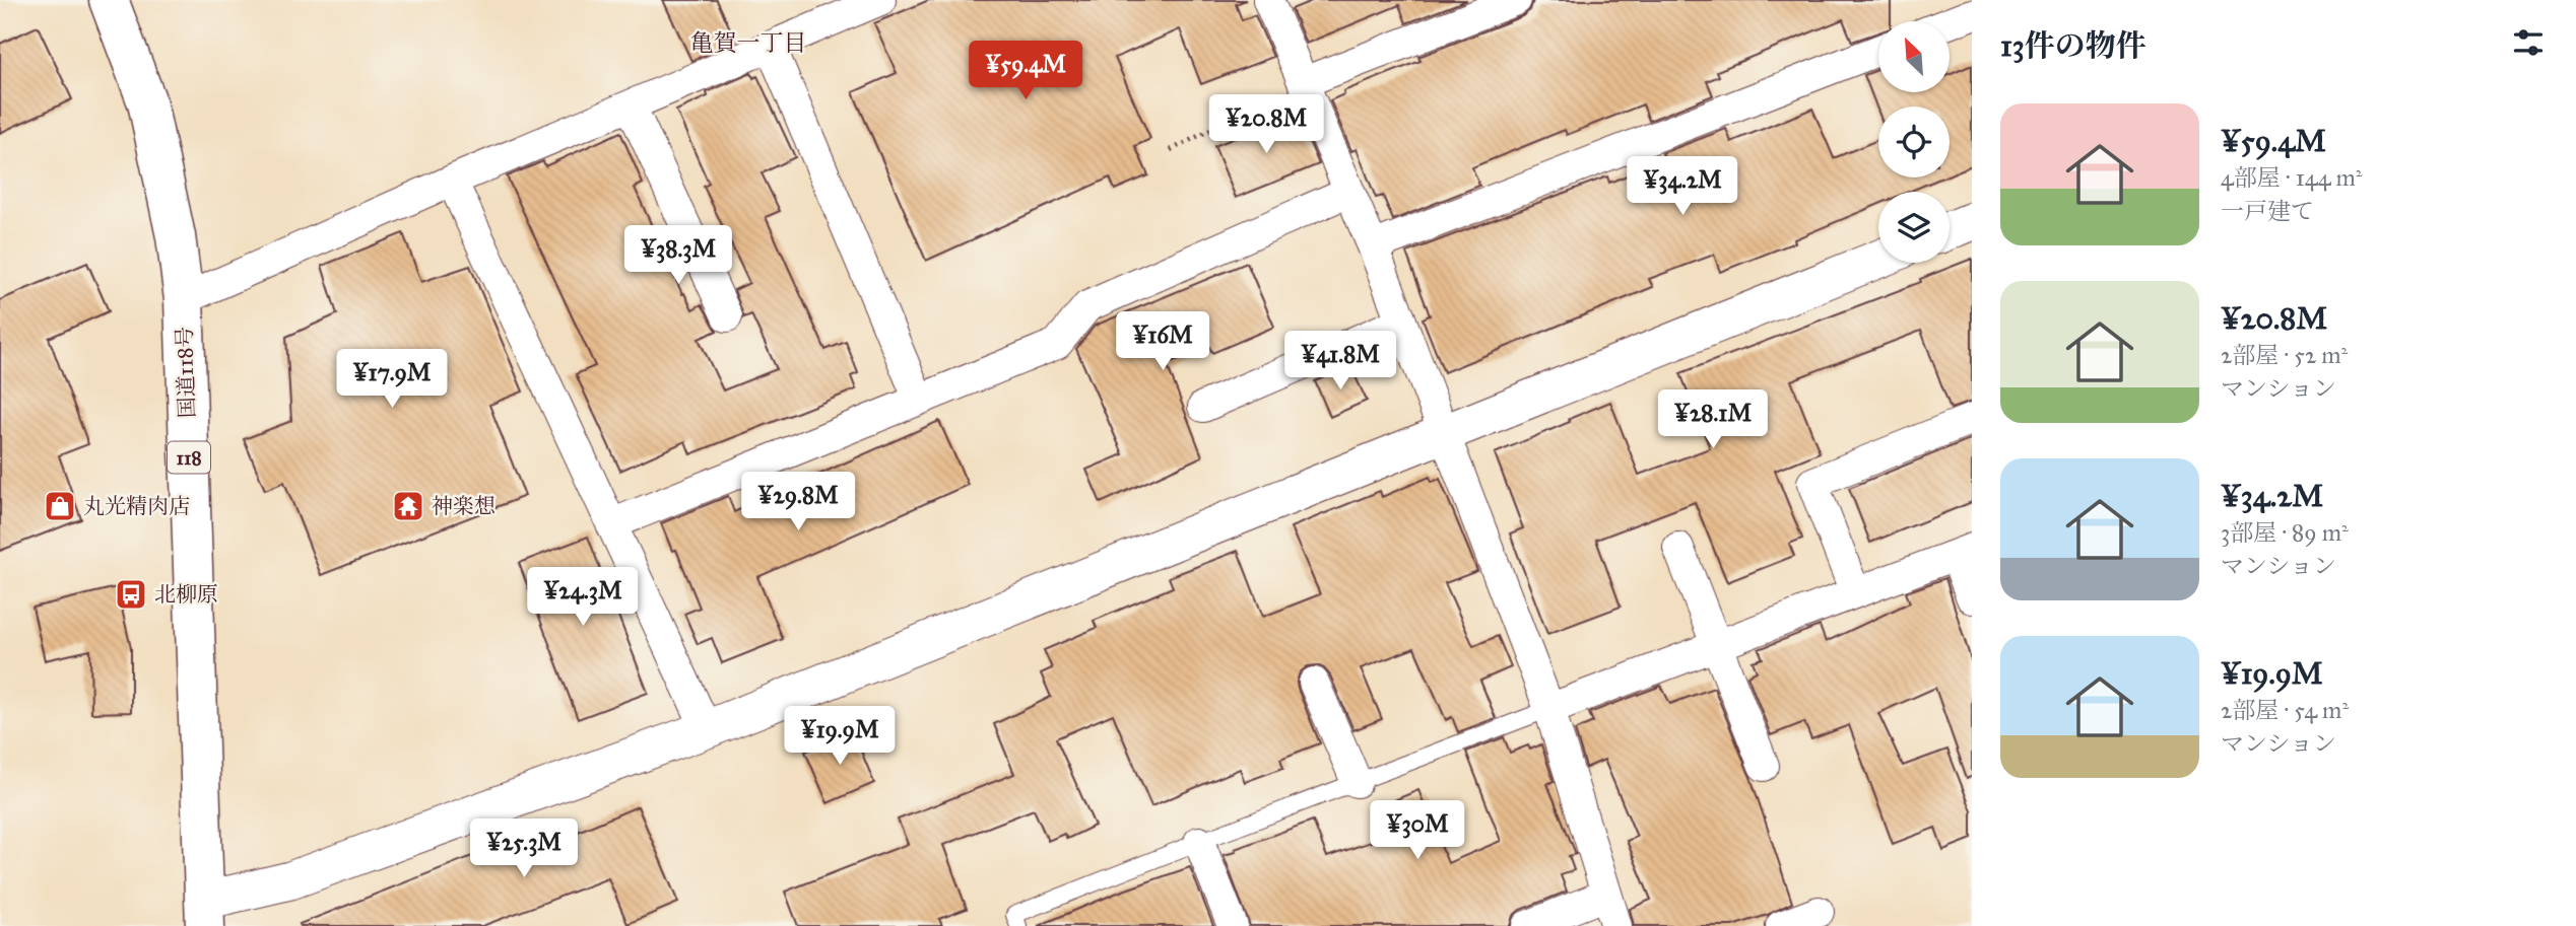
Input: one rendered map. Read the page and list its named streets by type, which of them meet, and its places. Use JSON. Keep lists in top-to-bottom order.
{
  "streets": {
    "highway": ["国道118号", "118"]
  },
  "districts": ["亀賀一丁目"],
  "places": {
    "shop": ["丸光精肉店"],
    "temple": ["神楽想"],
    "bus stop": ["北柳原"]
  },
  "north": "top left",
  "page": {
    "heading": "13件の物件",
    "price": [
      "¥59.4M",
      "¥20.8M",
      "¥34.2M",
      "¥38.3M",
      "¥16M",
      "¥41.8M",
      "¥17.9M",
      "¥28.1M",
      "¥29.8M",
      "¥24.3M",
      "¥19.9M",
      "¥30M",
      "¥25.3M"
    ],
    "list": [
      {
        "name": "¥59.4M",
        "note": "4部屋 · 144 m² · 一戸建て"
      },
      {
        "name": "¥20.8M",
        "note": "2部屋 · 52 m² · マンション"
      },
      {
        "name": "¥34.2M",
        "note": "3部屋 · 89 m² · マンション"
      },
      {
        "name": "¥19.9M",
        "note": "2部屋 · 54 m² · マンション"
      }
    ]
  }
}
